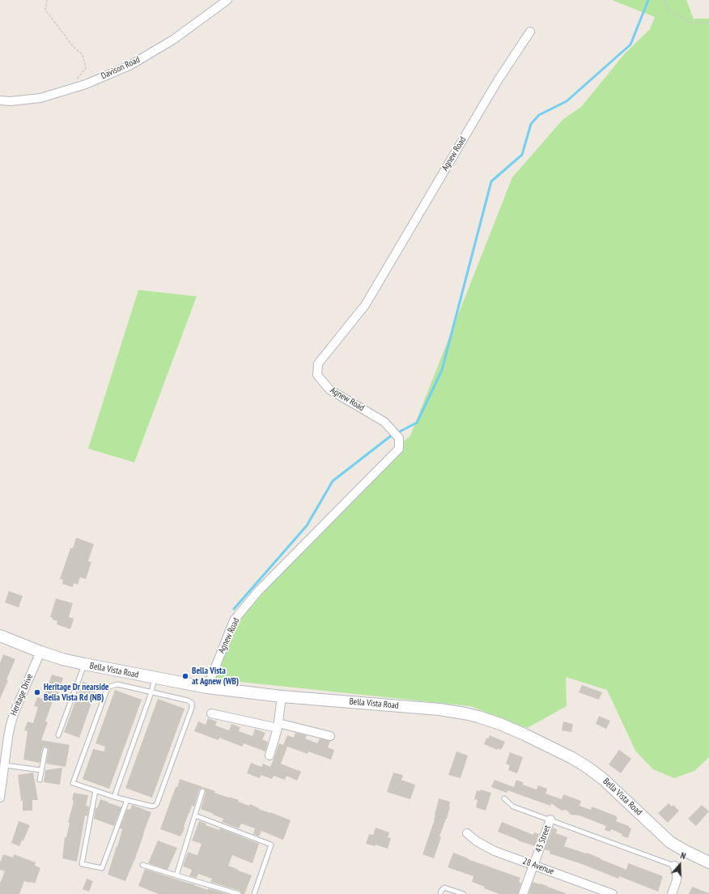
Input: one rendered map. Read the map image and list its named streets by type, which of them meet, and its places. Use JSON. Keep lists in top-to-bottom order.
{
  "streets": {
    "street": [
      "Davison Road",
      "Agnew Road",
      "Bella Vista Road",
      "Heritage Drive",
      "43 Street",
      "28 Avenue"
    ]
  },
  "crossings": [
    ["Agnew Road", "Bella Vista Road"],
    ["Bella Vista Road", "Heritage Drive"],
    ["43 Street", "28 Avenue"]
  ],
  "places": ["Bella Vista at Agnew (WB)", "Heritage Dr nearside Bella Vista Rd (NB)"],
  "north": "top"
}
